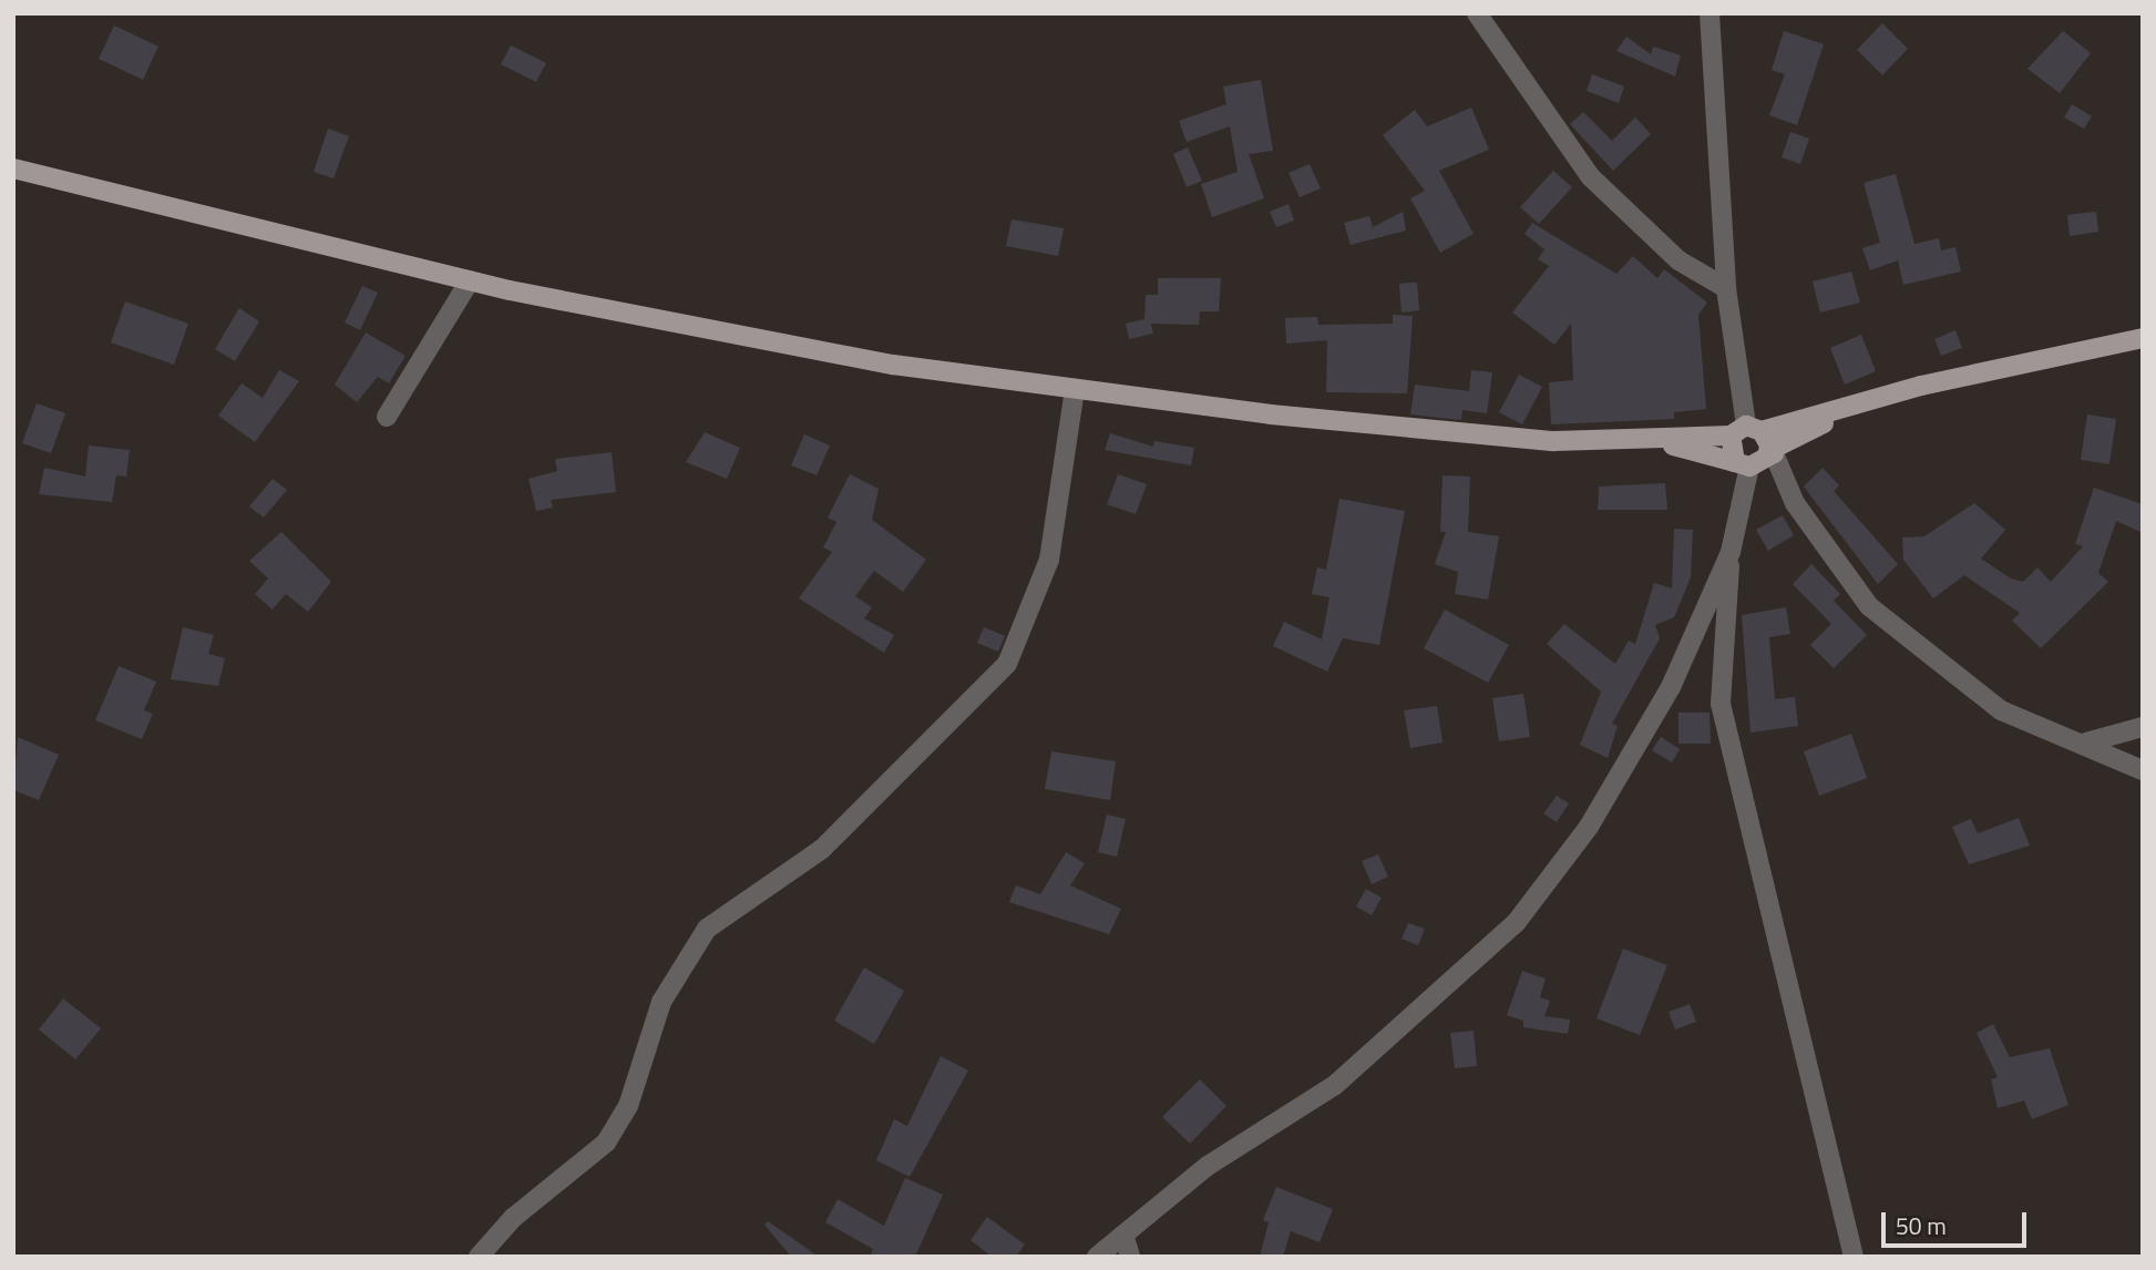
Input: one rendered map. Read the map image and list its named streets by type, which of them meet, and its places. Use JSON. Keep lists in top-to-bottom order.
{
  "scale_bar": "50 m"
}
